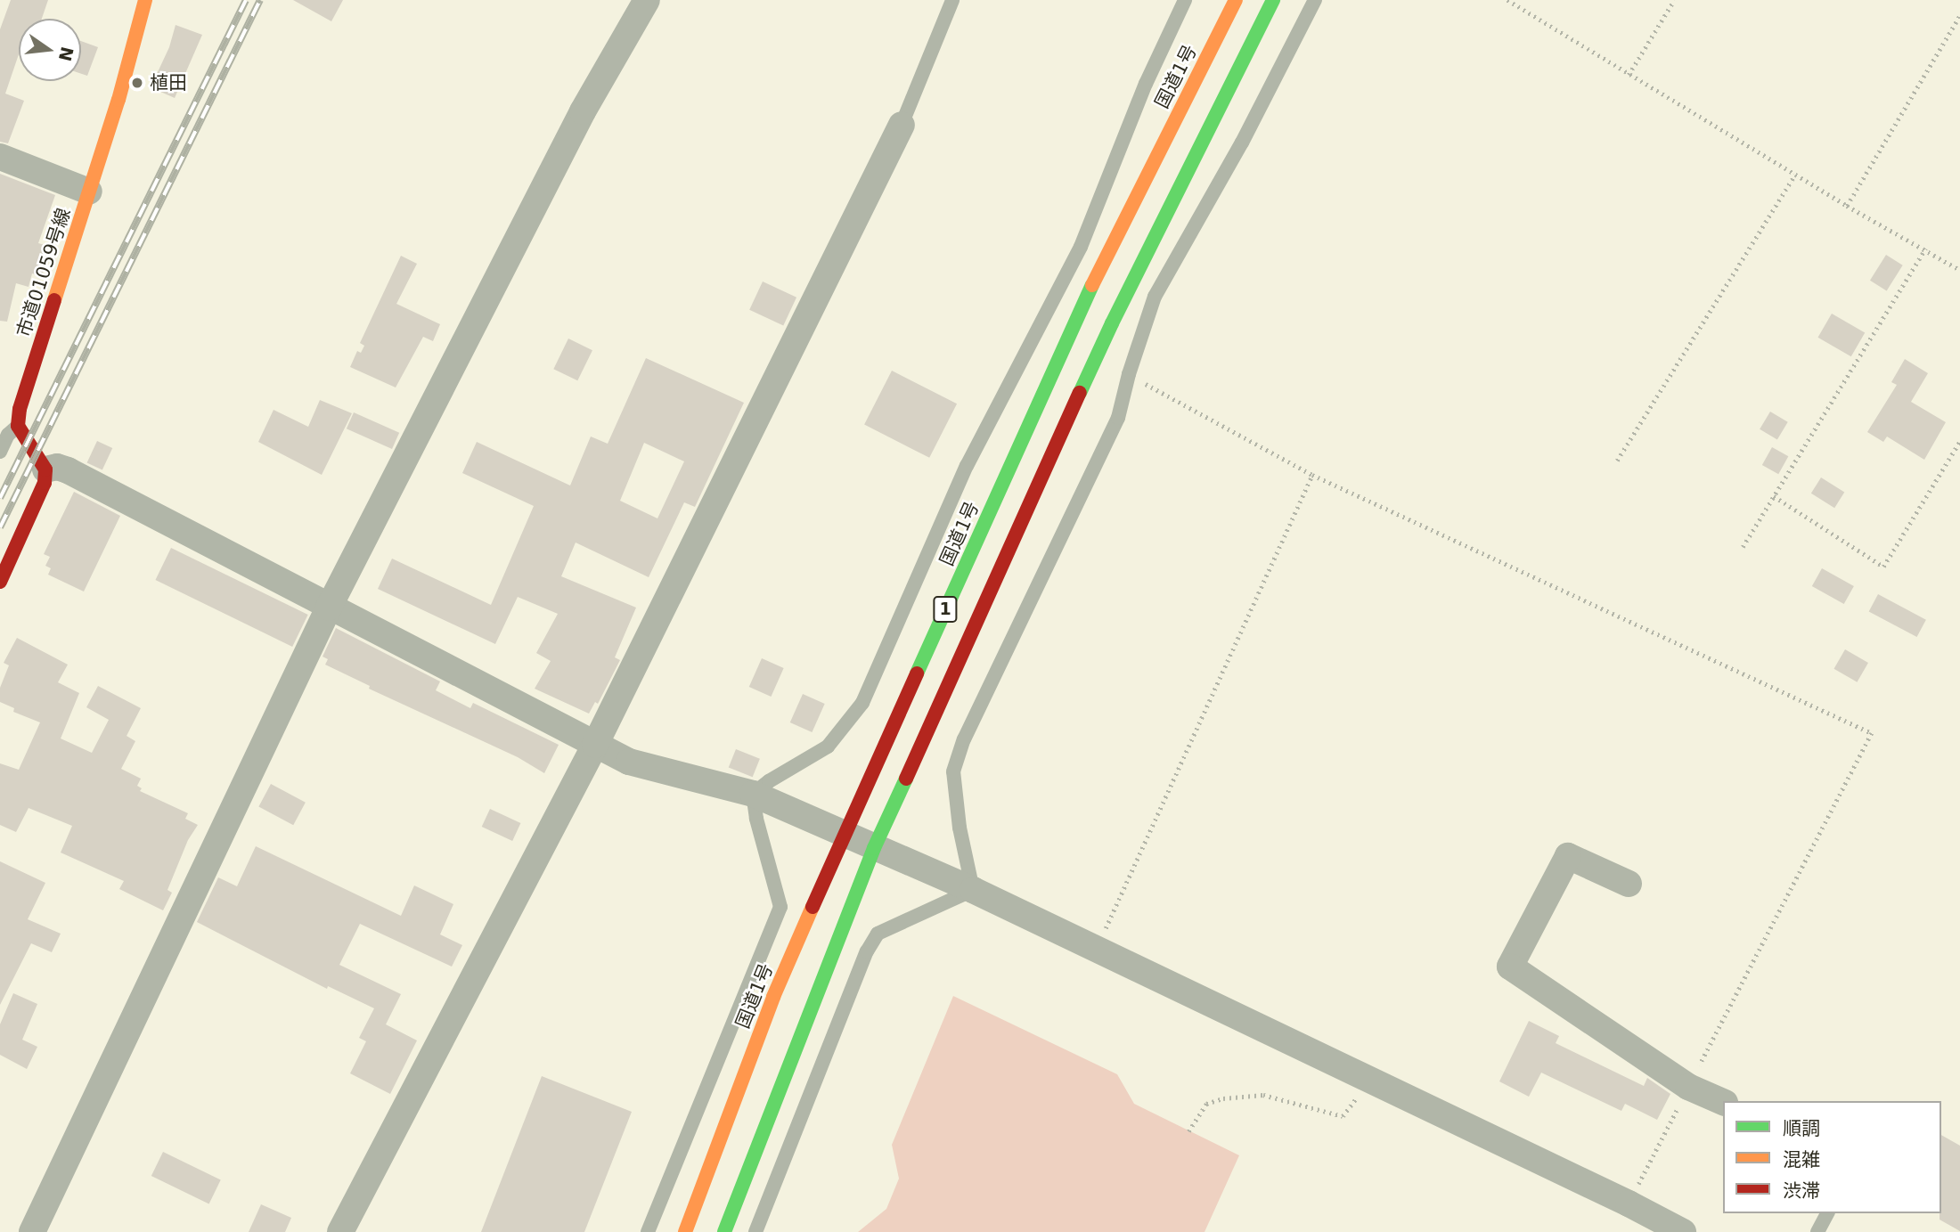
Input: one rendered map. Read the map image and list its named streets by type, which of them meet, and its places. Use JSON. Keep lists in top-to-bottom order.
{
  "streets": {
    "main road": ["国道1号", "市道01059号線", "1"]
  },
  "places": ["植田"],
  "legend": ["順調", "混雑", "渋滞"],
  "north": "right"
}
